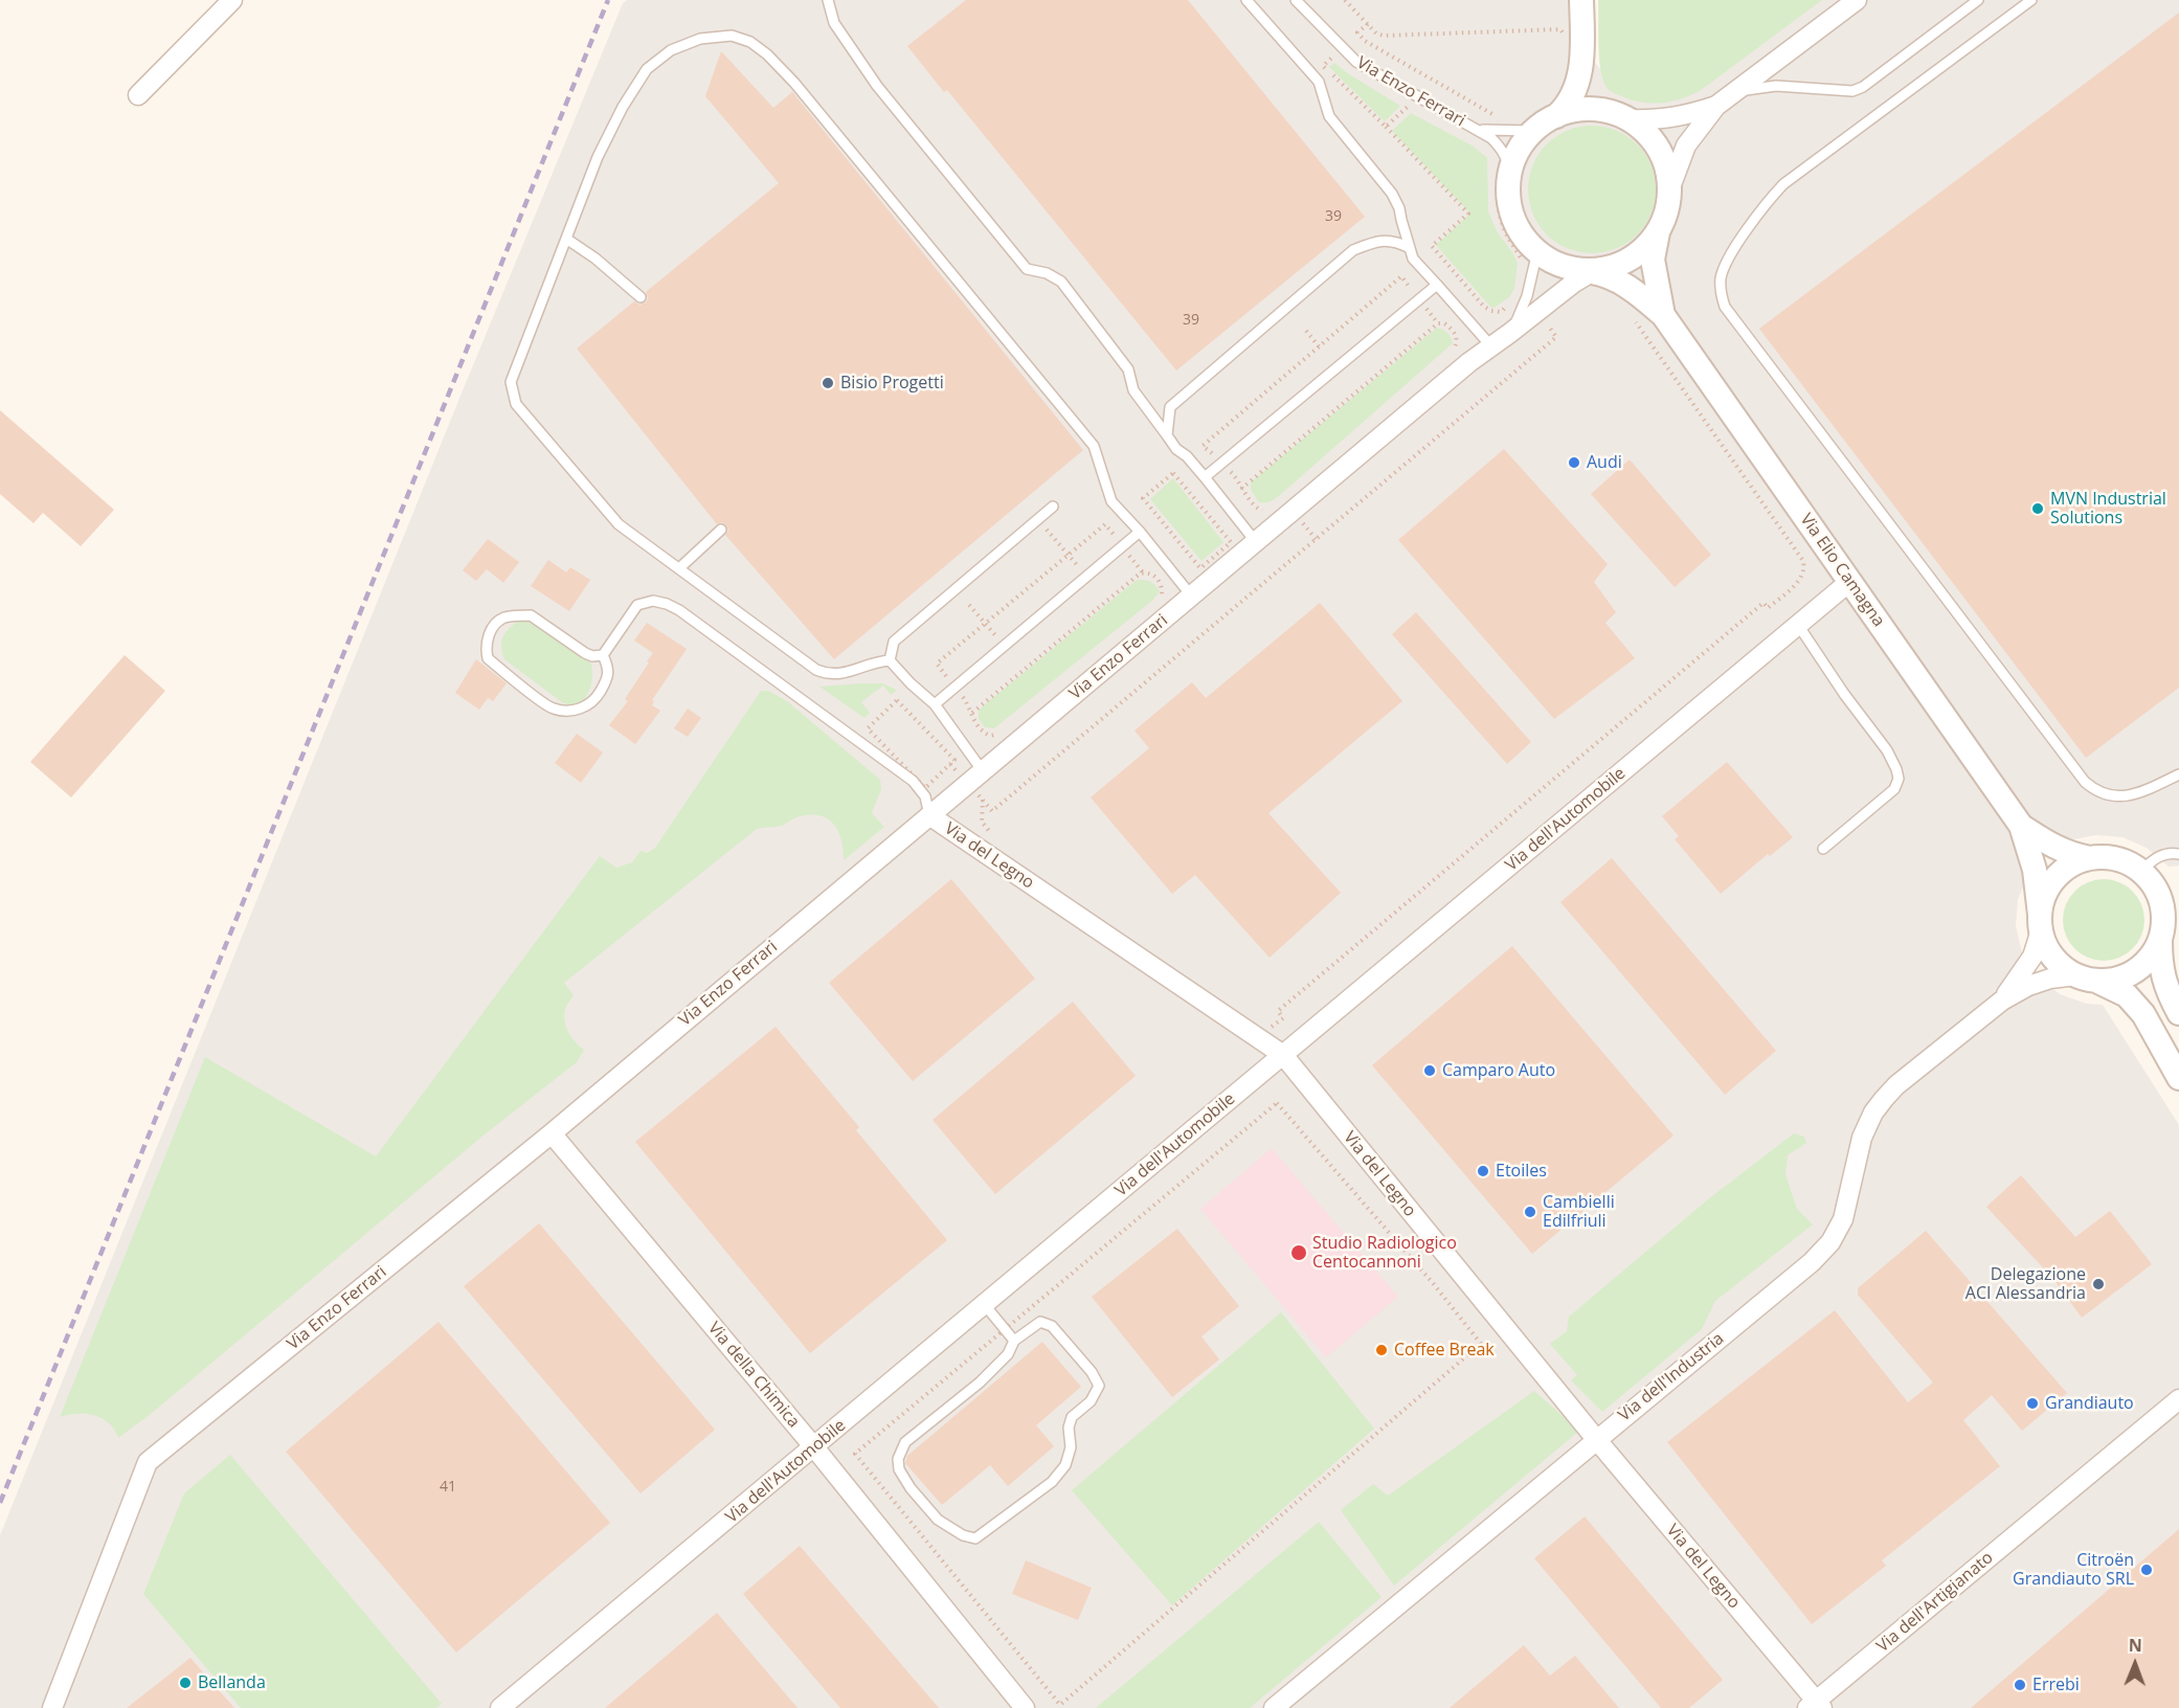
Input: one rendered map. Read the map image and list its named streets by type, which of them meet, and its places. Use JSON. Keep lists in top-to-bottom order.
{
  "streets": {
    "street": [
      "Via Enzo Ferrari",
      "Via Elio Camagna",
      "Via dell'Automobile",
      "Via del Legno",
      "Via della Chimica",
      "Via dell'Industria",
      "Via dell'Artigianato"
    ]
  },
  "crossings": [
    ["Via Enzo Ferrari", "Via Elio Camagna"],
    ["Via Enzo Ferrari", "Via del Legno"],
    ["Via Enzo Ferrari", "Via della Chimica"],
    ["Via Elio Camagna", "Via dell'Automobile"],
    ["Via Elio Camagna", "Via dell'Industria"],
    ["Via dell'Automobile", "Via del Legno"],
    ["Via dell'Automobile", "Via della Chimica"],
    ["Via del Legno", "Via dell'Industria"],
    ["Via del Legno", "Via dell'Artigianato"]
  ],
  "places": [
    "Bisio Progetti",
    "Audi",
    "MVN Industrial Solutions",
    "Camparo Auto",
    "Etoiles",
    "Cambielli Edilfriuli",
    "Studio Radiologico Centocannoni",
    "Delegazione ACI Alessandria",
    "Coffee Break",
    "Grandiauto",
    "Citroën Grandiauto SRL",
    "Bellanda",
    "Errebi"
  ],
  "house_numbers": ["39", "39", "41"],
  "north": "top"
}
